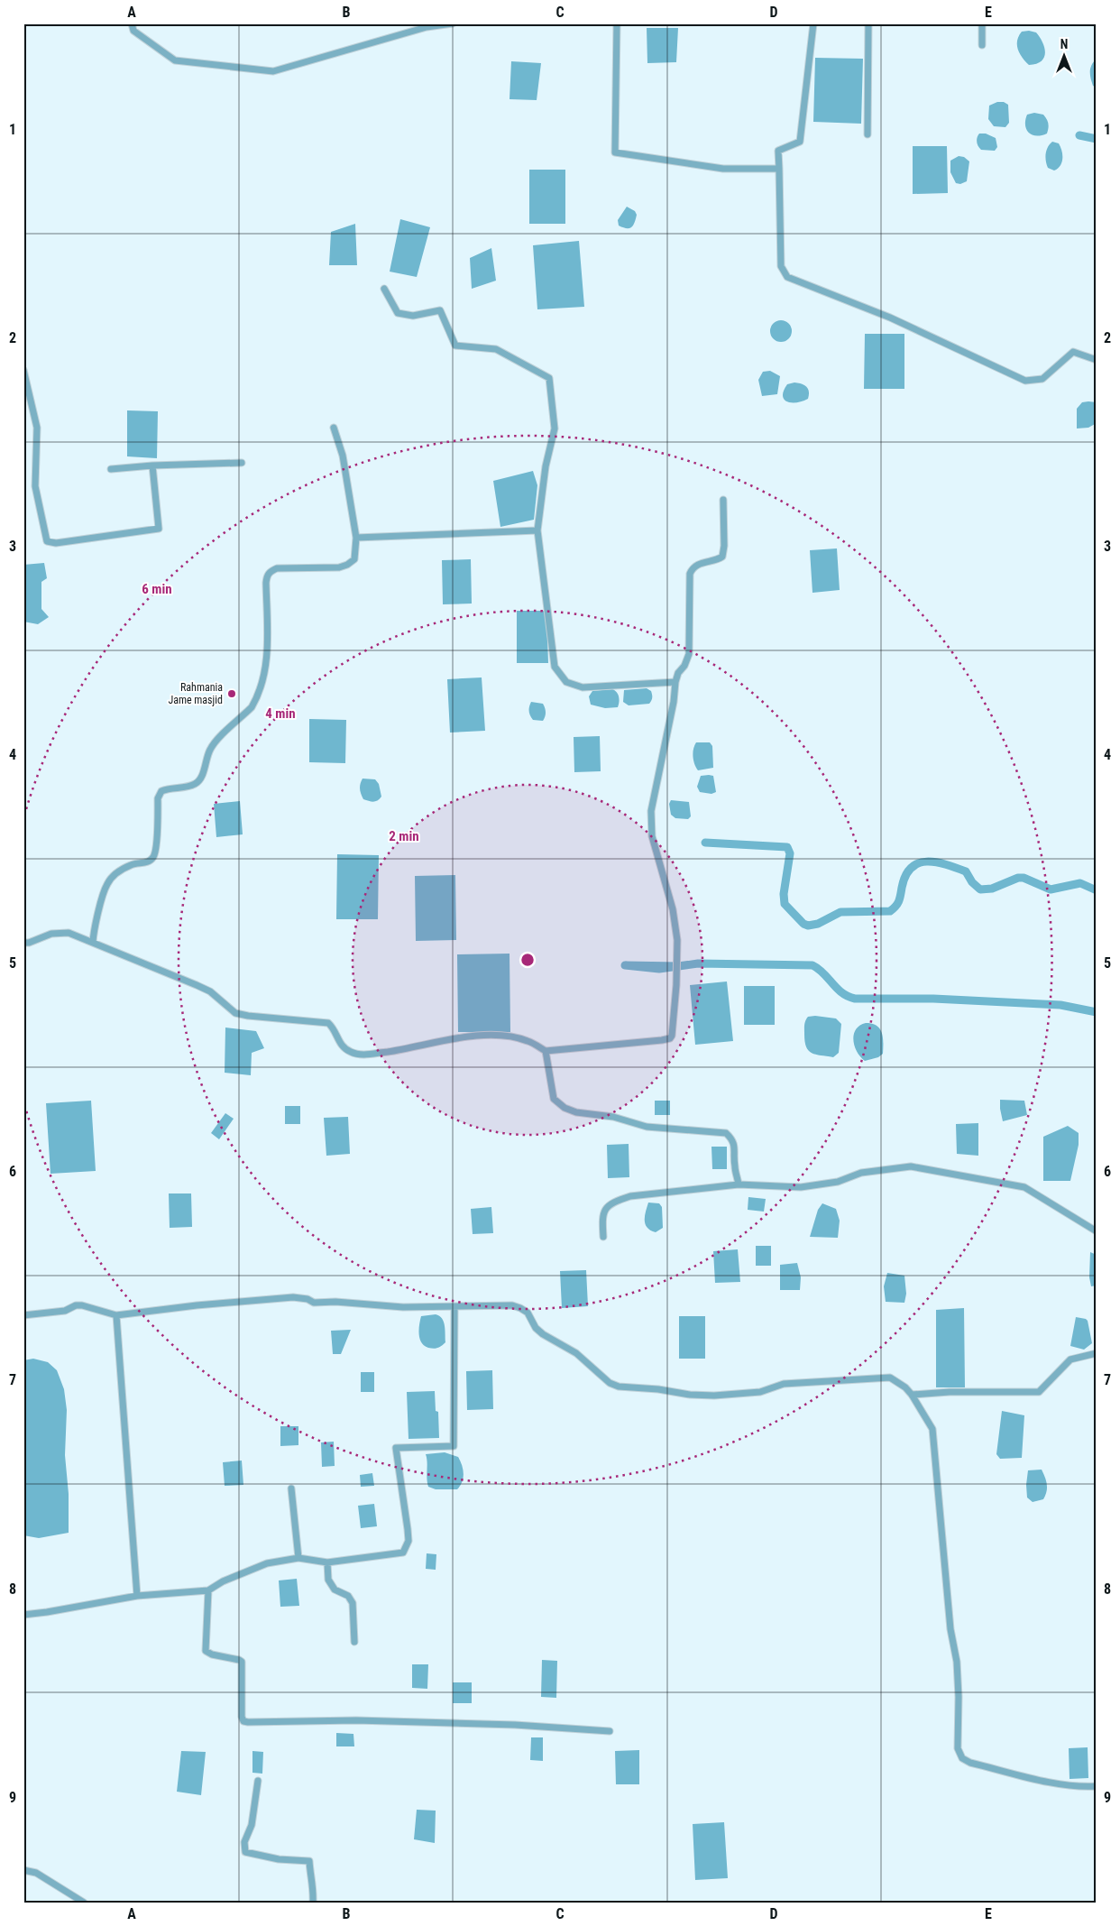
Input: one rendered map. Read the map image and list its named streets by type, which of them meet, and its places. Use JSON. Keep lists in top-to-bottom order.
{
  "places": ["Rahmania Jame masjid"],
  "north": "top",
  "grid": {
    "columns": [
      "A",
      "B",
      "C",
      "D",
      "E"
    ],
    "rows": [
      "1",
      "2",
      "3",
      "4",
      "5",
      "6",
      "7",
      "8",
      "9"
    ]
  },
  "rings": ["6 min", "4 min", "2 min"]
}
